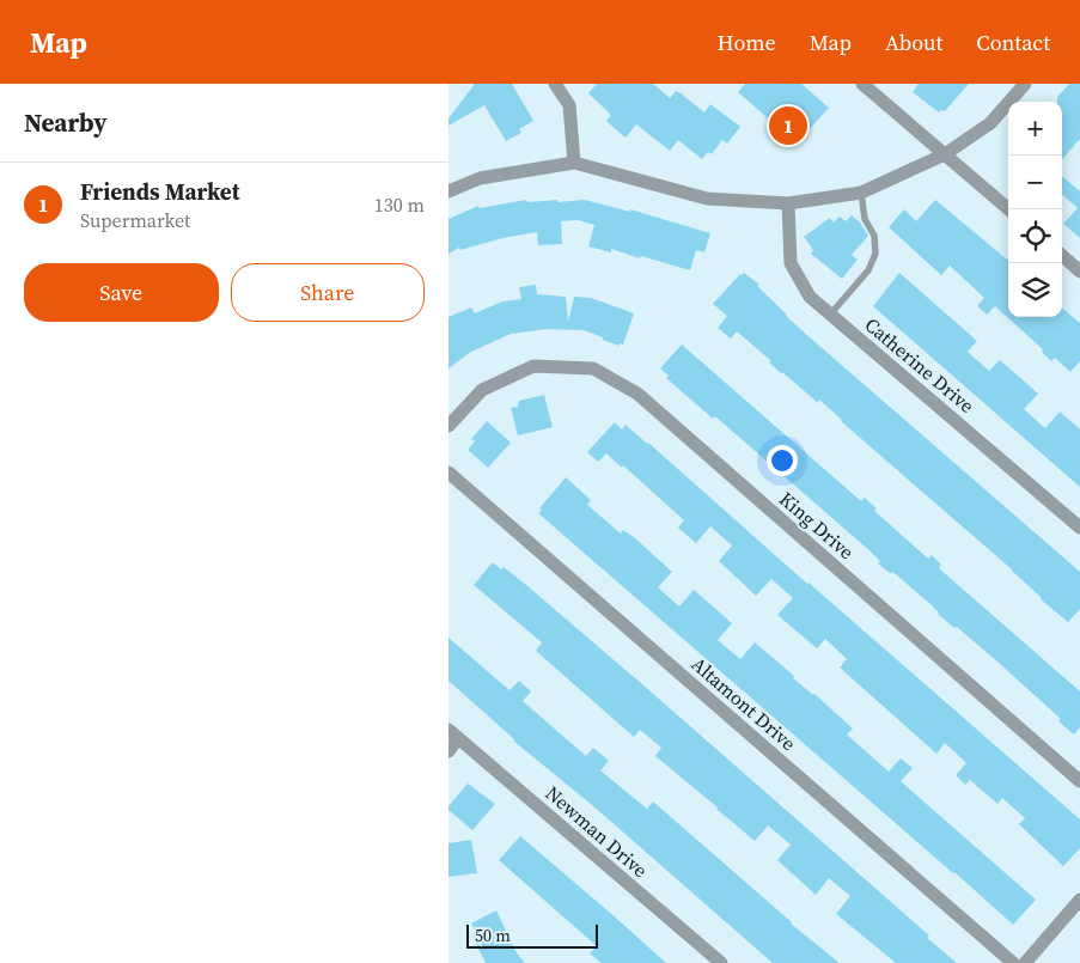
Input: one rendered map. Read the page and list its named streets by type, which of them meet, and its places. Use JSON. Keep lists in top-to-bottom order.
{
  "streets": {
    "street": [
      "Catherine Drive",
      "King Drive",
      "Altamont Drive",
      "Newman Drive"
    ]
  },
  "scale_bar": "50 m",
  "page": {
    "header": "Map",
    "nav": [
      "Home",
      "Map",
      "About",
      "Contact"
    ],
    "heading": "Nearby",
    "map_buttons": ["+", "−"],
    "pins": "1",
    "list": [
      {
        "mark": "1",
        "name": "Friends Market",
        "note": "Supermarket",
        "value": "130 m"
      }
    ],
    "buttons": ["Save", "Share"],
    "scale": "50 m"
  }
}
